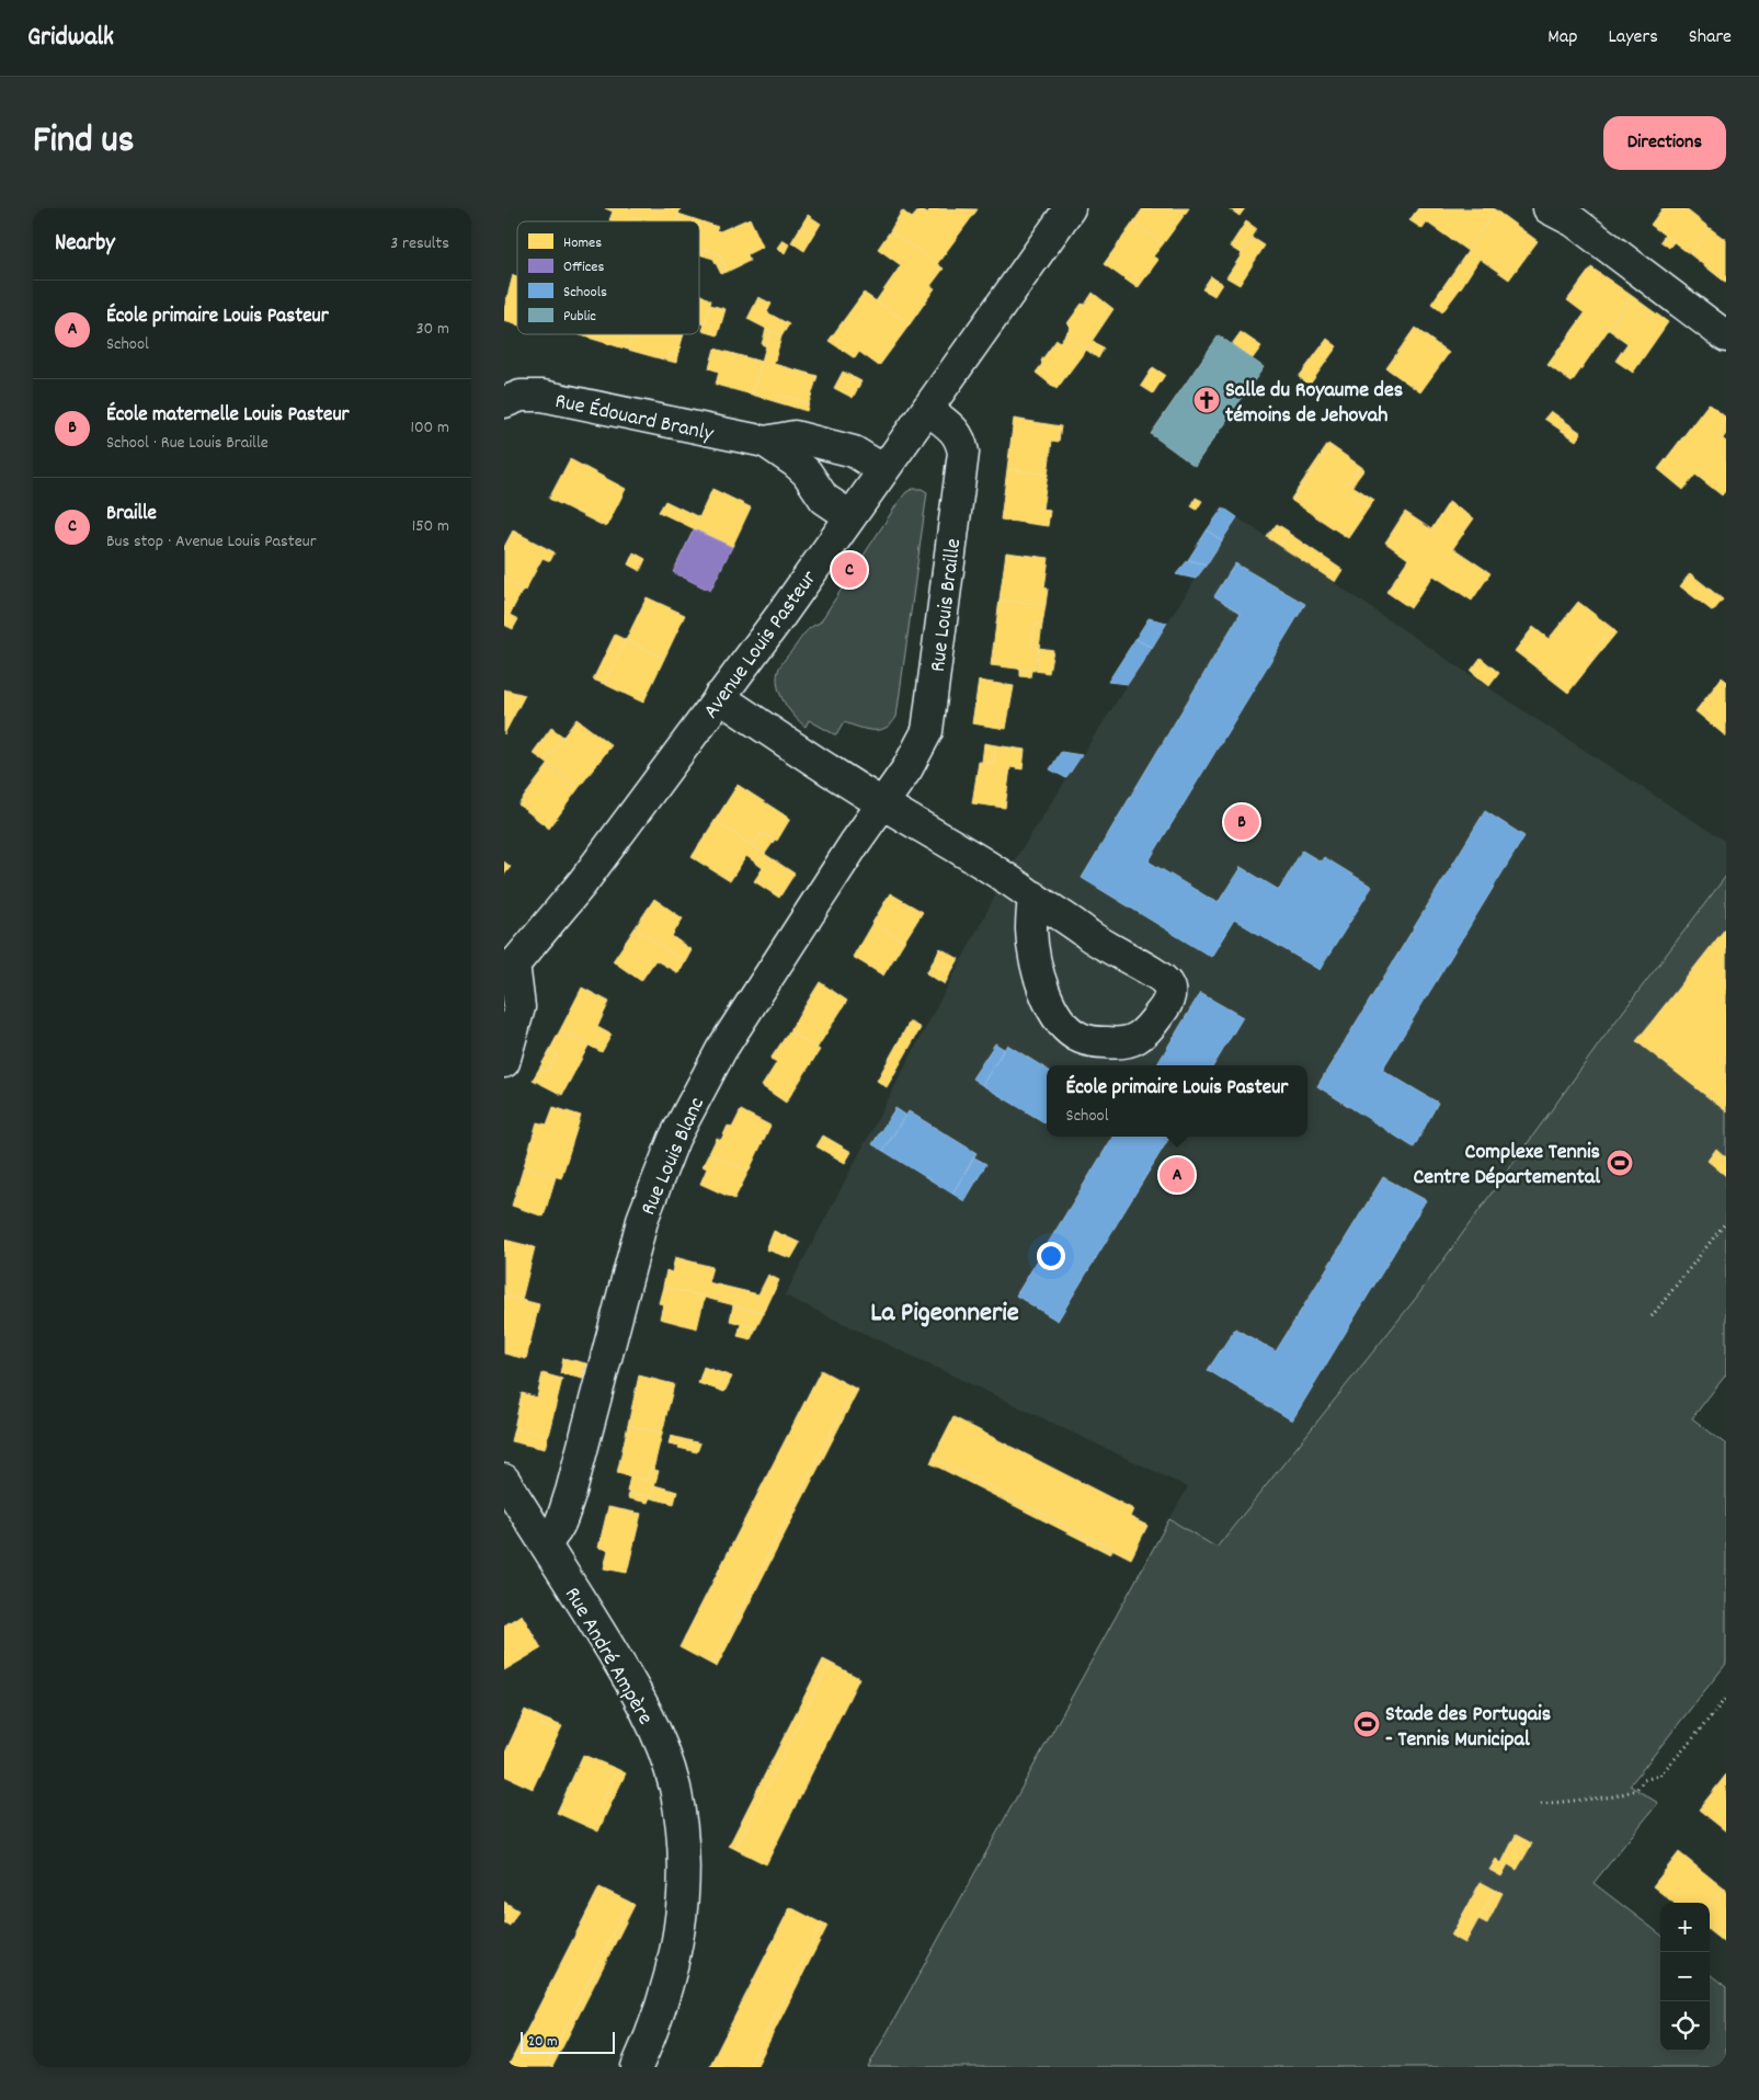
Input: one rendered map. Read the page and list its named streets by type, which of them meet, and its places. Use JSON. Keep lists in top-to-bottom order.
{
  "streets": {
    "street": [
      "Rue Édouard Branly",
      "Rue Louis Braille",
      "Avenue Louis Pasteur",
      "Rue Louis Blanc",
      "Rue André Ampère"
    ]
  },
  "crossings": [
    ["Rue Édouard Branly", "Avenue Louis Pasteur"],
    ["Rue Louis Braille", "Avenue Louis Pasteur"],
    ["Rue Louis Braille", "Rue Louis Blanc"],
    ["Rue Louis Blanc", "Rue André Ampère"]
  ],
  "districts": ["La Pigeonnerie"],
  "places": {
    "church": ["Salle du Royaume des témoins de Jehovah"],
    "sports": ["Complexe Tennis Centre Départemental", "Stade des Portugais - Tennis Municipal"]
  },
  "legend": [
    "Homes",
    "Offices",
    "Schools",
    "Public"
  ],
  "scale_bar": "20 m",
  "page": {
    "header": "Gridwalk",
    "nav": ["Map", "Layers", "Share"],
    "title": "Find us",
    "buttons": "Directions",
    "heading": ["Nearby", "3 results"],
    "list": [
      {
        "mark": "A",
        "name": "École primaire Louis Pasteur",
        "note": "School",
        "value": "30 m"
      },
      {
        "mark": "B",
        "name": "École maternelle Louis Pasteur",
        "note": "School · Rue Louis Braille",
        "value": "100 m"
      },
      {
        "mark": "C",
        "name": "Braille",
        "note": "Bus stop · Avenue Louis Pasteur",
        "value": "150 m"
      }
    ],
    "pins": ["C", "B", "A"],
    "popup": ["École primaire Louis Pasteur", "School"],
    "map_buttons": ["+", "−"],
    "scale": "20 m"
  }
}
